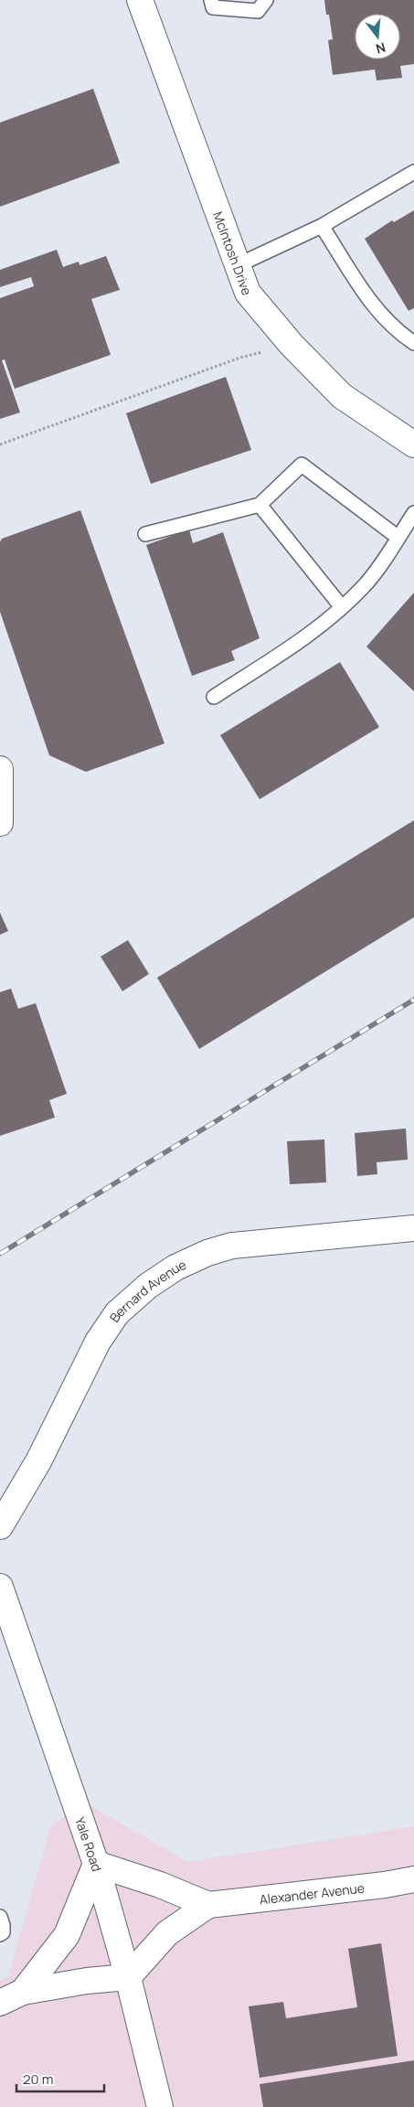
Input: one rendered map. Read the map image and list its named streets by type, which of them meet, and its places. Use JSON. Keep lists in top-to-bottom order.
{
  "streets": {
    "street": [
      "McIntosh Drive",
      "Bernard Avenue",
      "Yale Road",
      "Alexander Avenue"
    ]
  },
  "scale_bar": "20 m",
  "north": "bottom"
}
